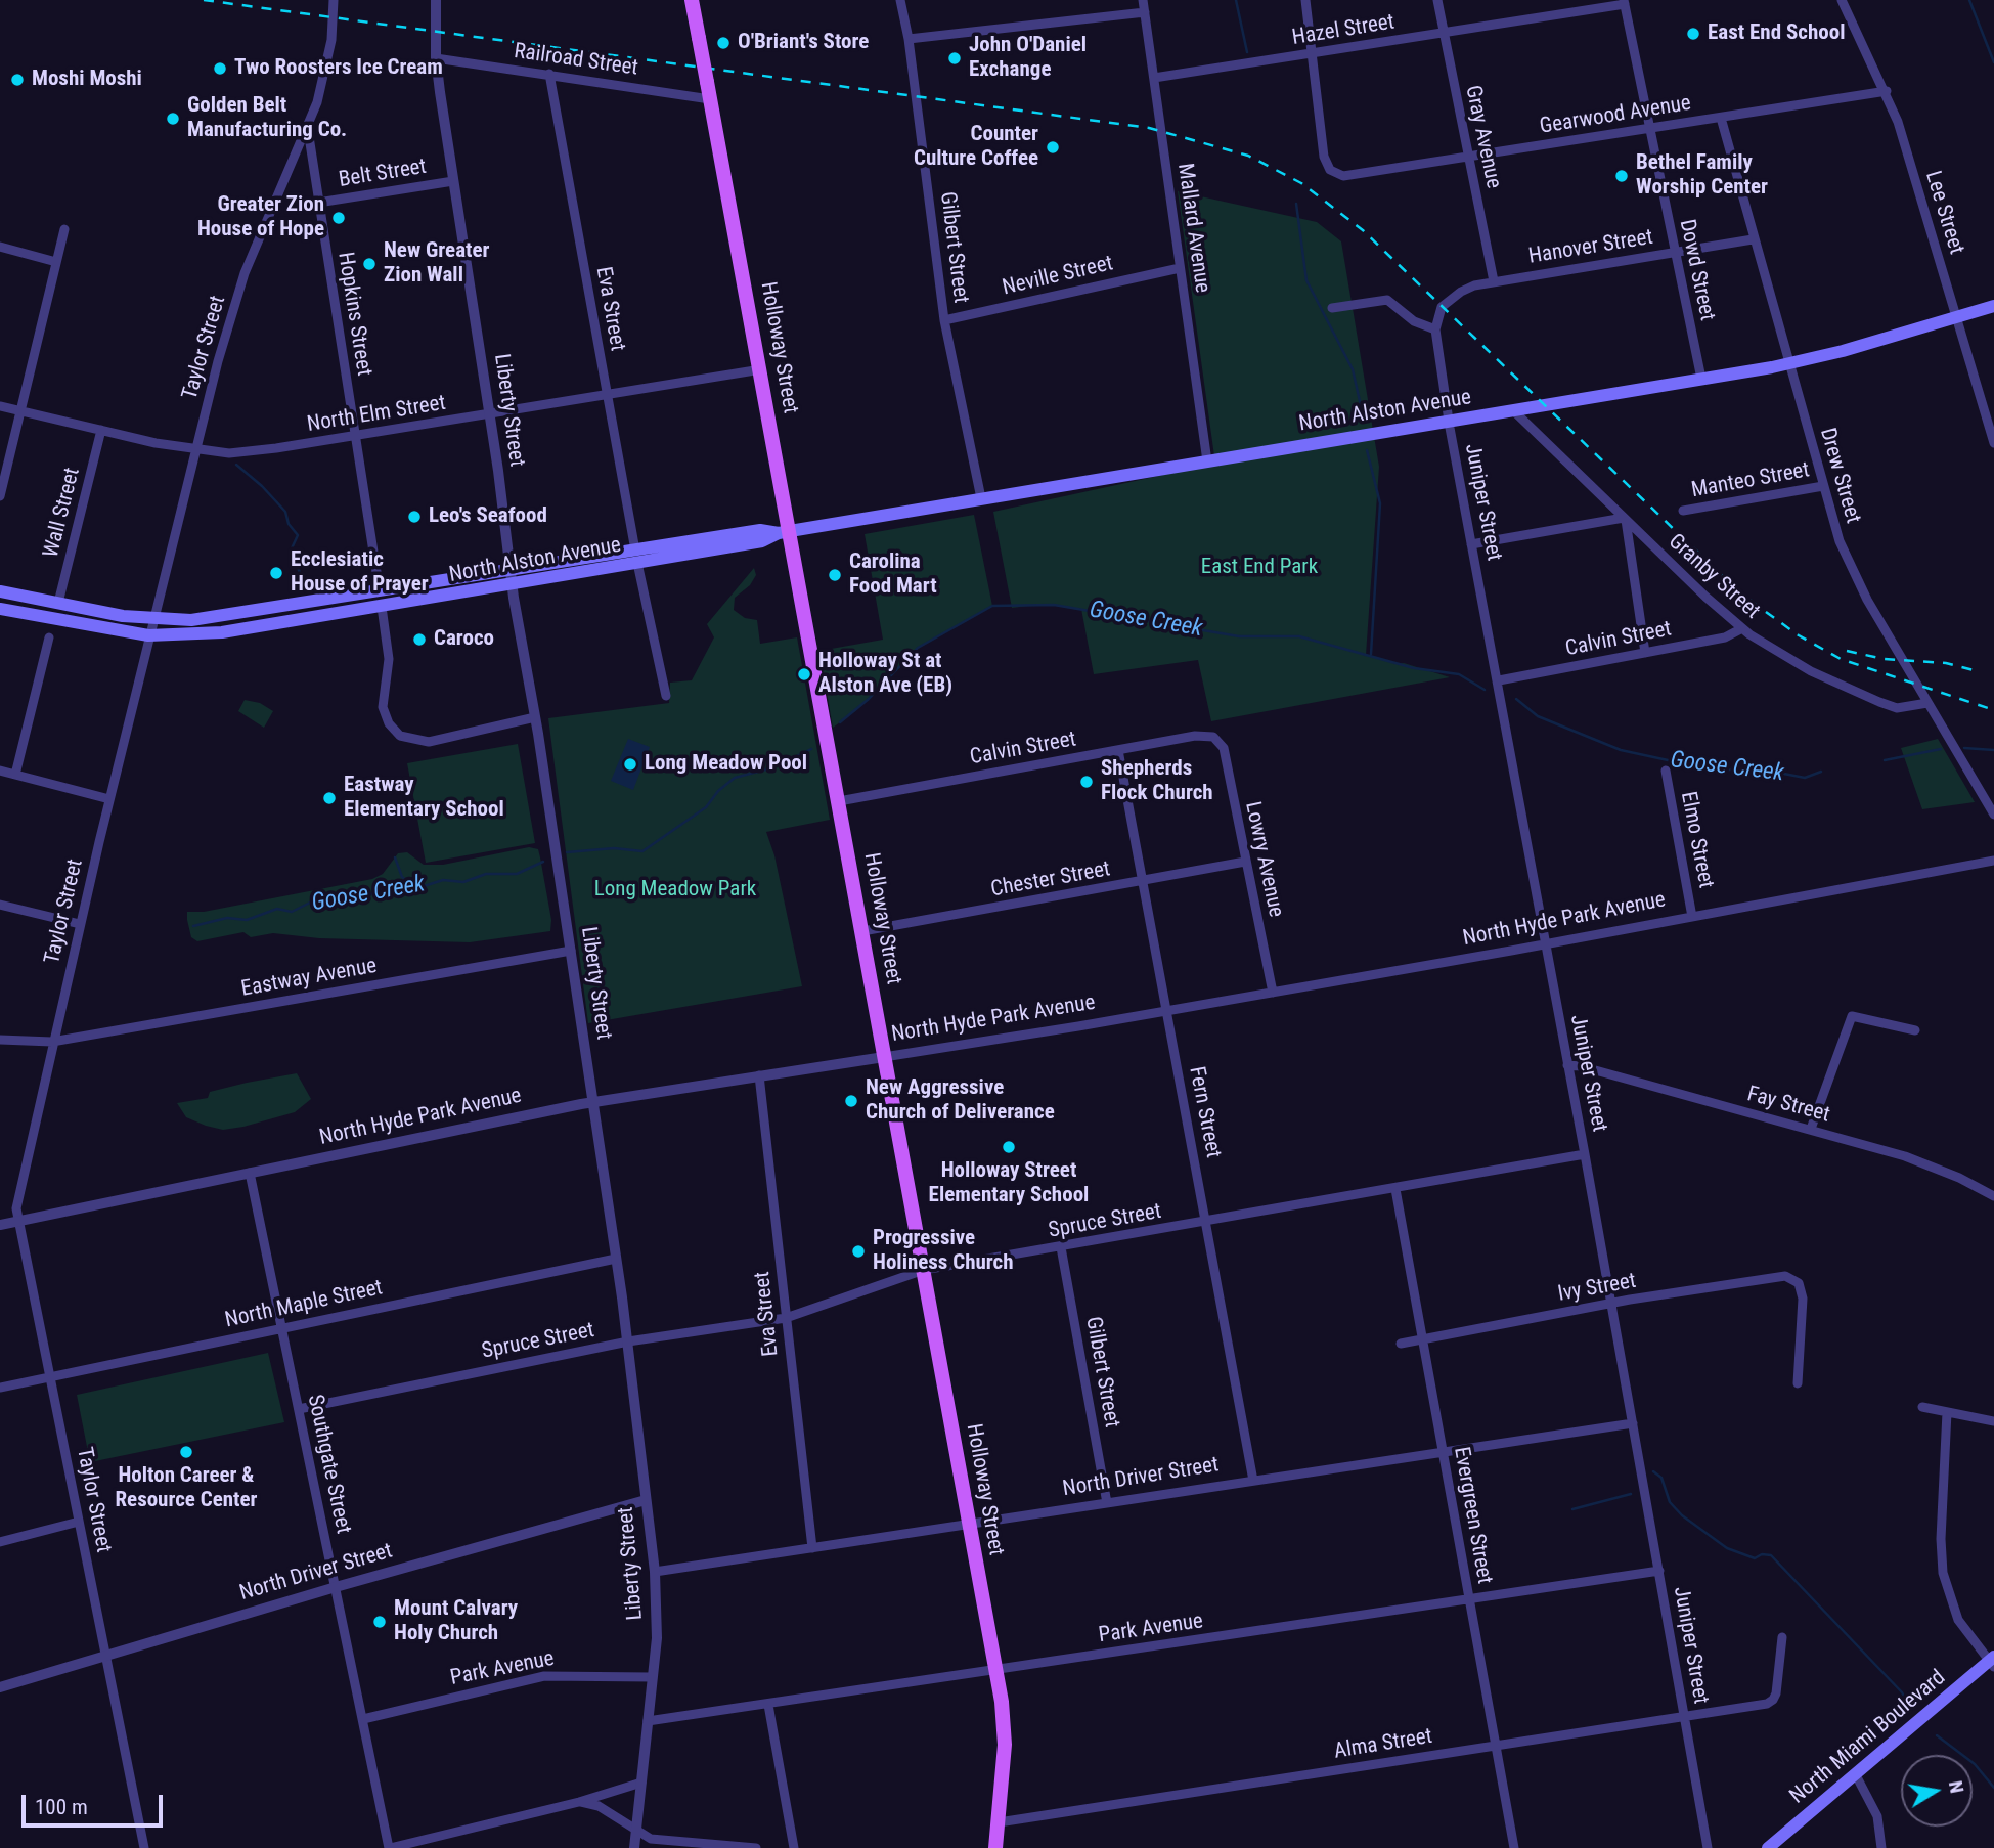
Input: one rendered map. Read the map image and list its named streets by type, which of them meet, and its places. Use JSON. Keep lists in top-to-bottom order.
{
  "streets": {
    "main road": ["Holloway Street", "North Alston Avenue", "North Miami Boulevard"],
    "street": [
      "Hazel Street",
      "Railroad Street",
      "Gearwood Avenue",
      "Gray Avenue",
      "Belt Street",
      "Lee Street",
      "Mallard Avenue",
      "Gilbert Street",
      "Hanover Street",
      "Dowd Street",
      "Neville Street",
      "Eva Street",
      "Hopkins Street",
      "Taylor Street",
      "Liberty Street",
      "North Elm Street",
      "Drew Street",
      "Manteo Street",
      "Juniper Street",
      "Wall Street",
      "Granby Street",
      "Calvin Street",
      "Elmo Street",
      "Lowry Avenue",
      "Chester Street",
      "North Hyde Park Avenue",
      "Eastway Avenue",
      "Fay Street",
      "Fern Street",
      "Spruce Street",
      "Ivy Street",
      "North Maple Street",
      "Southgate Street",
      "North Driver Street",
      "Evergreen Street",
      "Park Avenue",
      "Alma Street"
    ]
  },
  "crossings": [
    ["Hazel Street", "Gearwood Avenue"],
    ["Hazel Street", "Gray Avenue"],
    ["Hazel Street", "Mallard Avenue"],
    ["Hazel Street", "Dowd Street"],
    ["Railroad Street", "Eva Street"],
    ["Railroad Street", "Holloway Street"],
    ["Railroad Street", "Liberty Street"],
    ["Gearwood Avenue", "Gray Avenue"],
    ["Gearwood Avenue", "Lee Street"],
    ["Gearwood Avenue", "Dowd Street"],
    ["Gearwood Avenue", "Drew Street"],
    ["Gray Avenue", "Hanover Street"],
    ["Belt Street", "Hopkins Street"],
    ["Belt Street", "Liberty Street"],
    ["Lee Street", "North Alston Avenue"],
    ["Mallard Avenue", "Neville Street"],
    ["Mallard Avenue", "North Alston Avenue"],
    ["Gilbert Street", "Neville Street"],
    ["Gilbert Street", "North Alston Avenue"],
    ["Gilbert Street", "Spruce Street"],
    ["Gilbert Street", "North Driver Street"],
    ["Hanover Street", "Dowd Street"],
    ["Hanover Street", "Drew Street"],
    ["Hanover Street", "Juniper Street"],
    ["Dowd Street", "North Alston Avenue"],
    ["Eva Street", "North Alston Avenue"],
    ["Eva Street", "North Elm Street"],
    ["Eva Street", "North Hyde Park Avenue"],
    ["Eva Street", "Spruce Street"],
    ["Eva Street", "North Driver Street"],
    ["Hopkins Street", "Taylor Street"],
    ["Hopkins Street", "North Alston Avenue"],
    ["Hopkins Street", "North Elm Street"],
    ["Taylor Street", "North Alston Avenue"],
    ["Taylor Street", "North Elm Street"],
    ["Taylor Street", "North Hyde Park Avenue"],
    ["Taylor Street", "Eastway Avenue"],
    ["Taylor Street", "North Maple Street"],
    ["Taylor Street", "North Driver Street"],
    ["Holloway Street", "North Alston Avenue"],
    ["Holloway Street", "North Elm Street"],
    ["Holloway Street", "Calvin Street"],
    ["Holloway Street", "Chester Street"],
    ["Holloway Street", "North Hyde Park Avenue"],
    ["Holloway Street", "Spruce Street"],
    ["Holloway Street", "North Driver Street"],
    ["Holloway Street", "Park Avenue"],
    ["Holloway Street", "Alma Street"],
    ["Liberty Street", "North Alston Avenue"],
    ["Liberty Street", "North Elm Street"],
    ["Liberty Street", "North Hyde Park Avenue"],
    ["Liberty Street", "Eastway Avenue"],
    ["Liberty Street", "Spruce Street"],
    ["Liberty Street", "North Maple Street"],
    ["Liberty Street", "North Driver Street"],
    ["Liberty Street", "Park Avenue"],
    ["North Alston Avenue", "Drew Street"],
    ["North Alston Avenue", "Juniper Street"],
    ["North Alston Avenue", "Wall Street"],
    ["North Alston Avenue", "Granby Street"],
    ["North Elm Street", "Wall Street"],
    ["Drew Street", "Manteo Street"],
    ["Drew Street", "Granby Street"],
    ["Juniper Street", "Calvin Street"],
    ["Juniper Street", "North Hyde Park Avenue"],
    ["Juniper Street", "Fay Street"],
    ["Juniper Street", "Spruce Street"],
    ["Juniper Street", "Ivy Street"],
    ["Juniper Street", "North Driver Street"],
    ["Juniper Street", "Park Avenue"],
    ["Juniper Street", "Alma Street"],
    ["Granby Street", "Calvin Street"],
    ["Calvin Street", "Lowry Avenue"],
    ["Calvin Street", "Fern Street"],
    ["Elmo Street", "North Hyde Park Avenue"],
    ["Lowry Avenue", "Chester Street"],
    ["Lowry Avenue", "North Hyde Park Avenue"],
    ["Chester Street", "Fern Street"],
    ["North Hyde Park Avenue", "Fern Street"],
    ["North Hyde Park Avenue", "Southgate Street"],
    ["Fern Street", "Spruce Street"],
    ["Fern Street", "North Driver Street"],
    ["Spruce Street", "Southgate Street"],
    ["Spruce Street", "Evergreen Street"],
    ["Ivy Street", "Evergreen Street"],
    ["North Maple Street", "Southgate Street"],
    ["Southgate Street", "North Driver Street"],
    ["Southgate Street", "Park Avenue"],
    ["North Driver Street", "Evergreen Street"],
    ["Evergreen Street", "Park Avenue"],
    ["Evergreen Street", "Alma Street"]
  ],
  "water": ["Goose Creek"],
  "parks": ["East End Park", "Long Meadow Park"],
  "places": [
    "East End School",
    "O'Briant's Store",
    "John O'Daniel Exchange",
    "Two Roosters Ice Cream",
    "Moshi Moshi",
    "Golden Belt Manufacturing Co.",
    "Counter Culture Coffee",
    "Bethel Family Worship Center",
    "Greater Zion House of Hope",
    "New Greater Zion Wall",
    "Leo's Seafood",
    "Ecclesiatic House of Prayer",
    "Carolina Food Mart",
    "Caroco",
    "Holloway St at Alston Ave (EB)",
    "Long Meadow Pool",
    "Shepherds Flock Church",
    "Eastway Elementary School",
    "New Aggressive Church of Deliverance",
    "Holloway Street Elementary School",
    "Progressive Holiness Church",
    "Holton Career & Resource Center",
    "Mount Calvary Holy Church"
  ],
  "scale_bar": "100 m",
  "north": "right"
}
